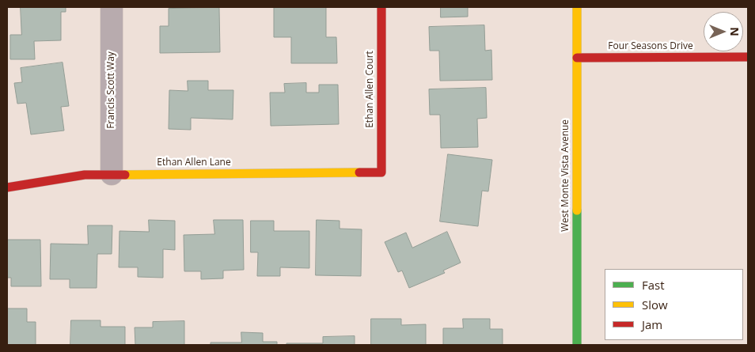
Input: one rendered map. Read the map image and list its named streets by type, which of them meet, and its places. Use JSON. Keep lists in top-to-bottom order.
{
  "streets": {
    "street": [
      "Four Seasons Drive",
      "Ethan Allen Court",
      "Francis Scott Way",
      "Ethan Allen Lane",
      "West Monte Vista Avenue"
    ]
  },
  "crossings": [
    ["Four Seasons Drive", "West Monte Vista Avenue"],
    ["Ethan Allen Court", "Ethan Allen Lane"],
    ["Francis Scott Way", "Ethan Allen Lane"]
  ],
  "legend": ["Fast", "Slow", "Jam"],
  "north": "right"
}
